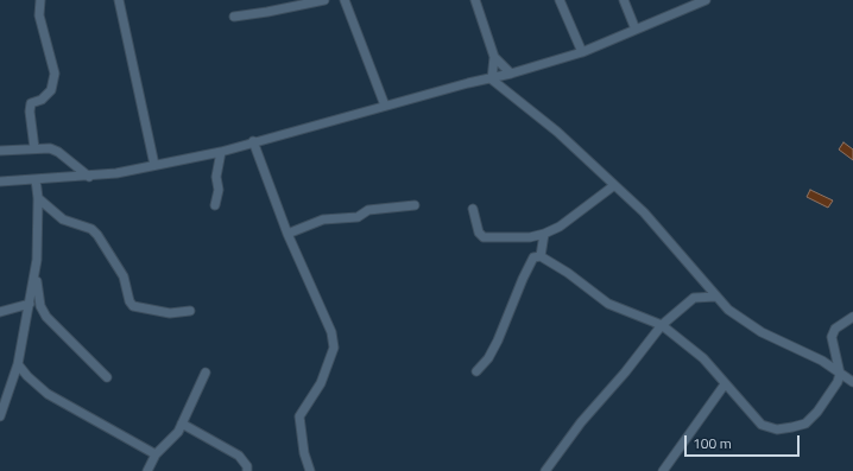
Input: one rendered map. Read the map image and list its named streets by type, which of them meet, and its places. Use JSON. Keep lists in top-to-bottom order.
{
  "scale_bar": "100 m"
}
